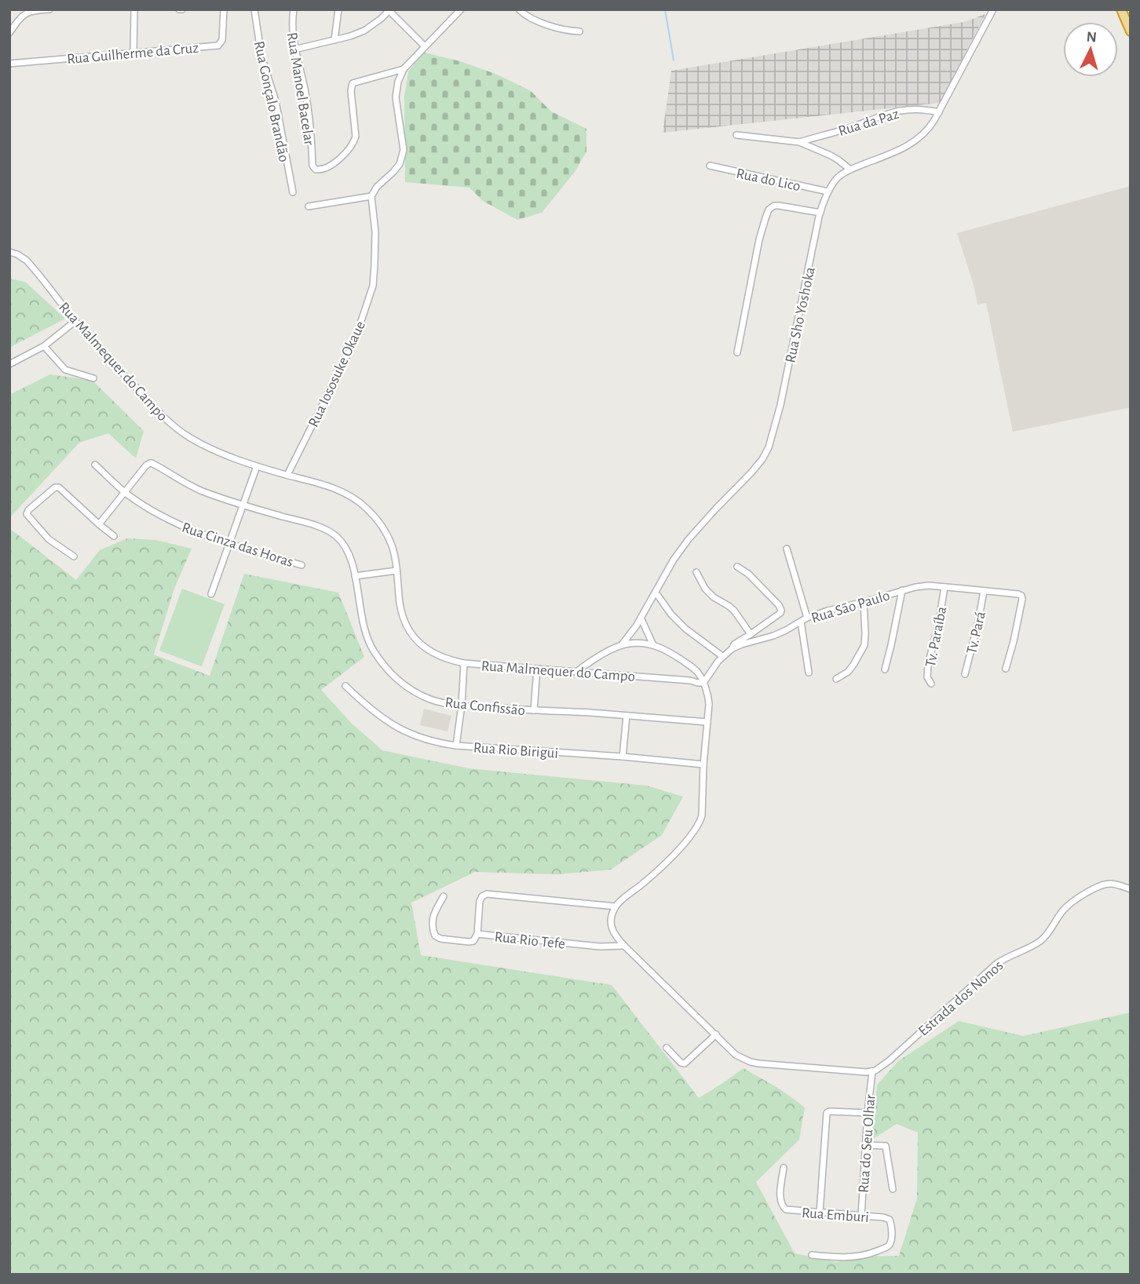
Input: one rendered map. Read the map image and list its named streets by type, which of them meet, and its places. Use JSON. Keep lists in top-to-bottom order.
{
  "streets": {
    "street": [
      "Rua Guilherme da Cruz",
      "Rua Manoel Bacelar",
      "Rua Gonçalo Brandão",
      "Rua da Paz",
      "Rua do Lico",
      "Rua Sho Yoshoka",
      "Rua Malmequer do Campo",
      "Rua Iososuke Okaue",
      "Rua Cinza das Horas",
      "Rua São Paulo",
      "Tv. Pará",
      "Tv. Paraíba",
      "Rua Confissão",
      "Rua Rio Birigui",
      "Rua Rio Tefe",
      "Estrada dos Nonos",
      "Rua do Seu Olhar",
      "Rua Emburi"
    ]
  },
  "crossings": [
    ["Rua da Paz", "Rua Sho Yoshoka"],
    ["Rua do Lico", "Rua Sho Yoshoka"],
    ["Rua Malmequer do Campo", "Rua Iososuke Okaue"],
    ["Rua Malmequer do Campo", "Rua São Paulo"],
    ["Rua Cinza das Horas", "Rua Confissão"],
    ["Rua São Paulo", "Tv. Pará"],
    ["Rua São Paulo", "Tv. Paraíba"],
    ["Estrada dos Nonos", "Rua do Seu Olhar"],
    ["Rua do Seu Olhar", "Rua Emburi"]
  ],
  "north": "top"
}
